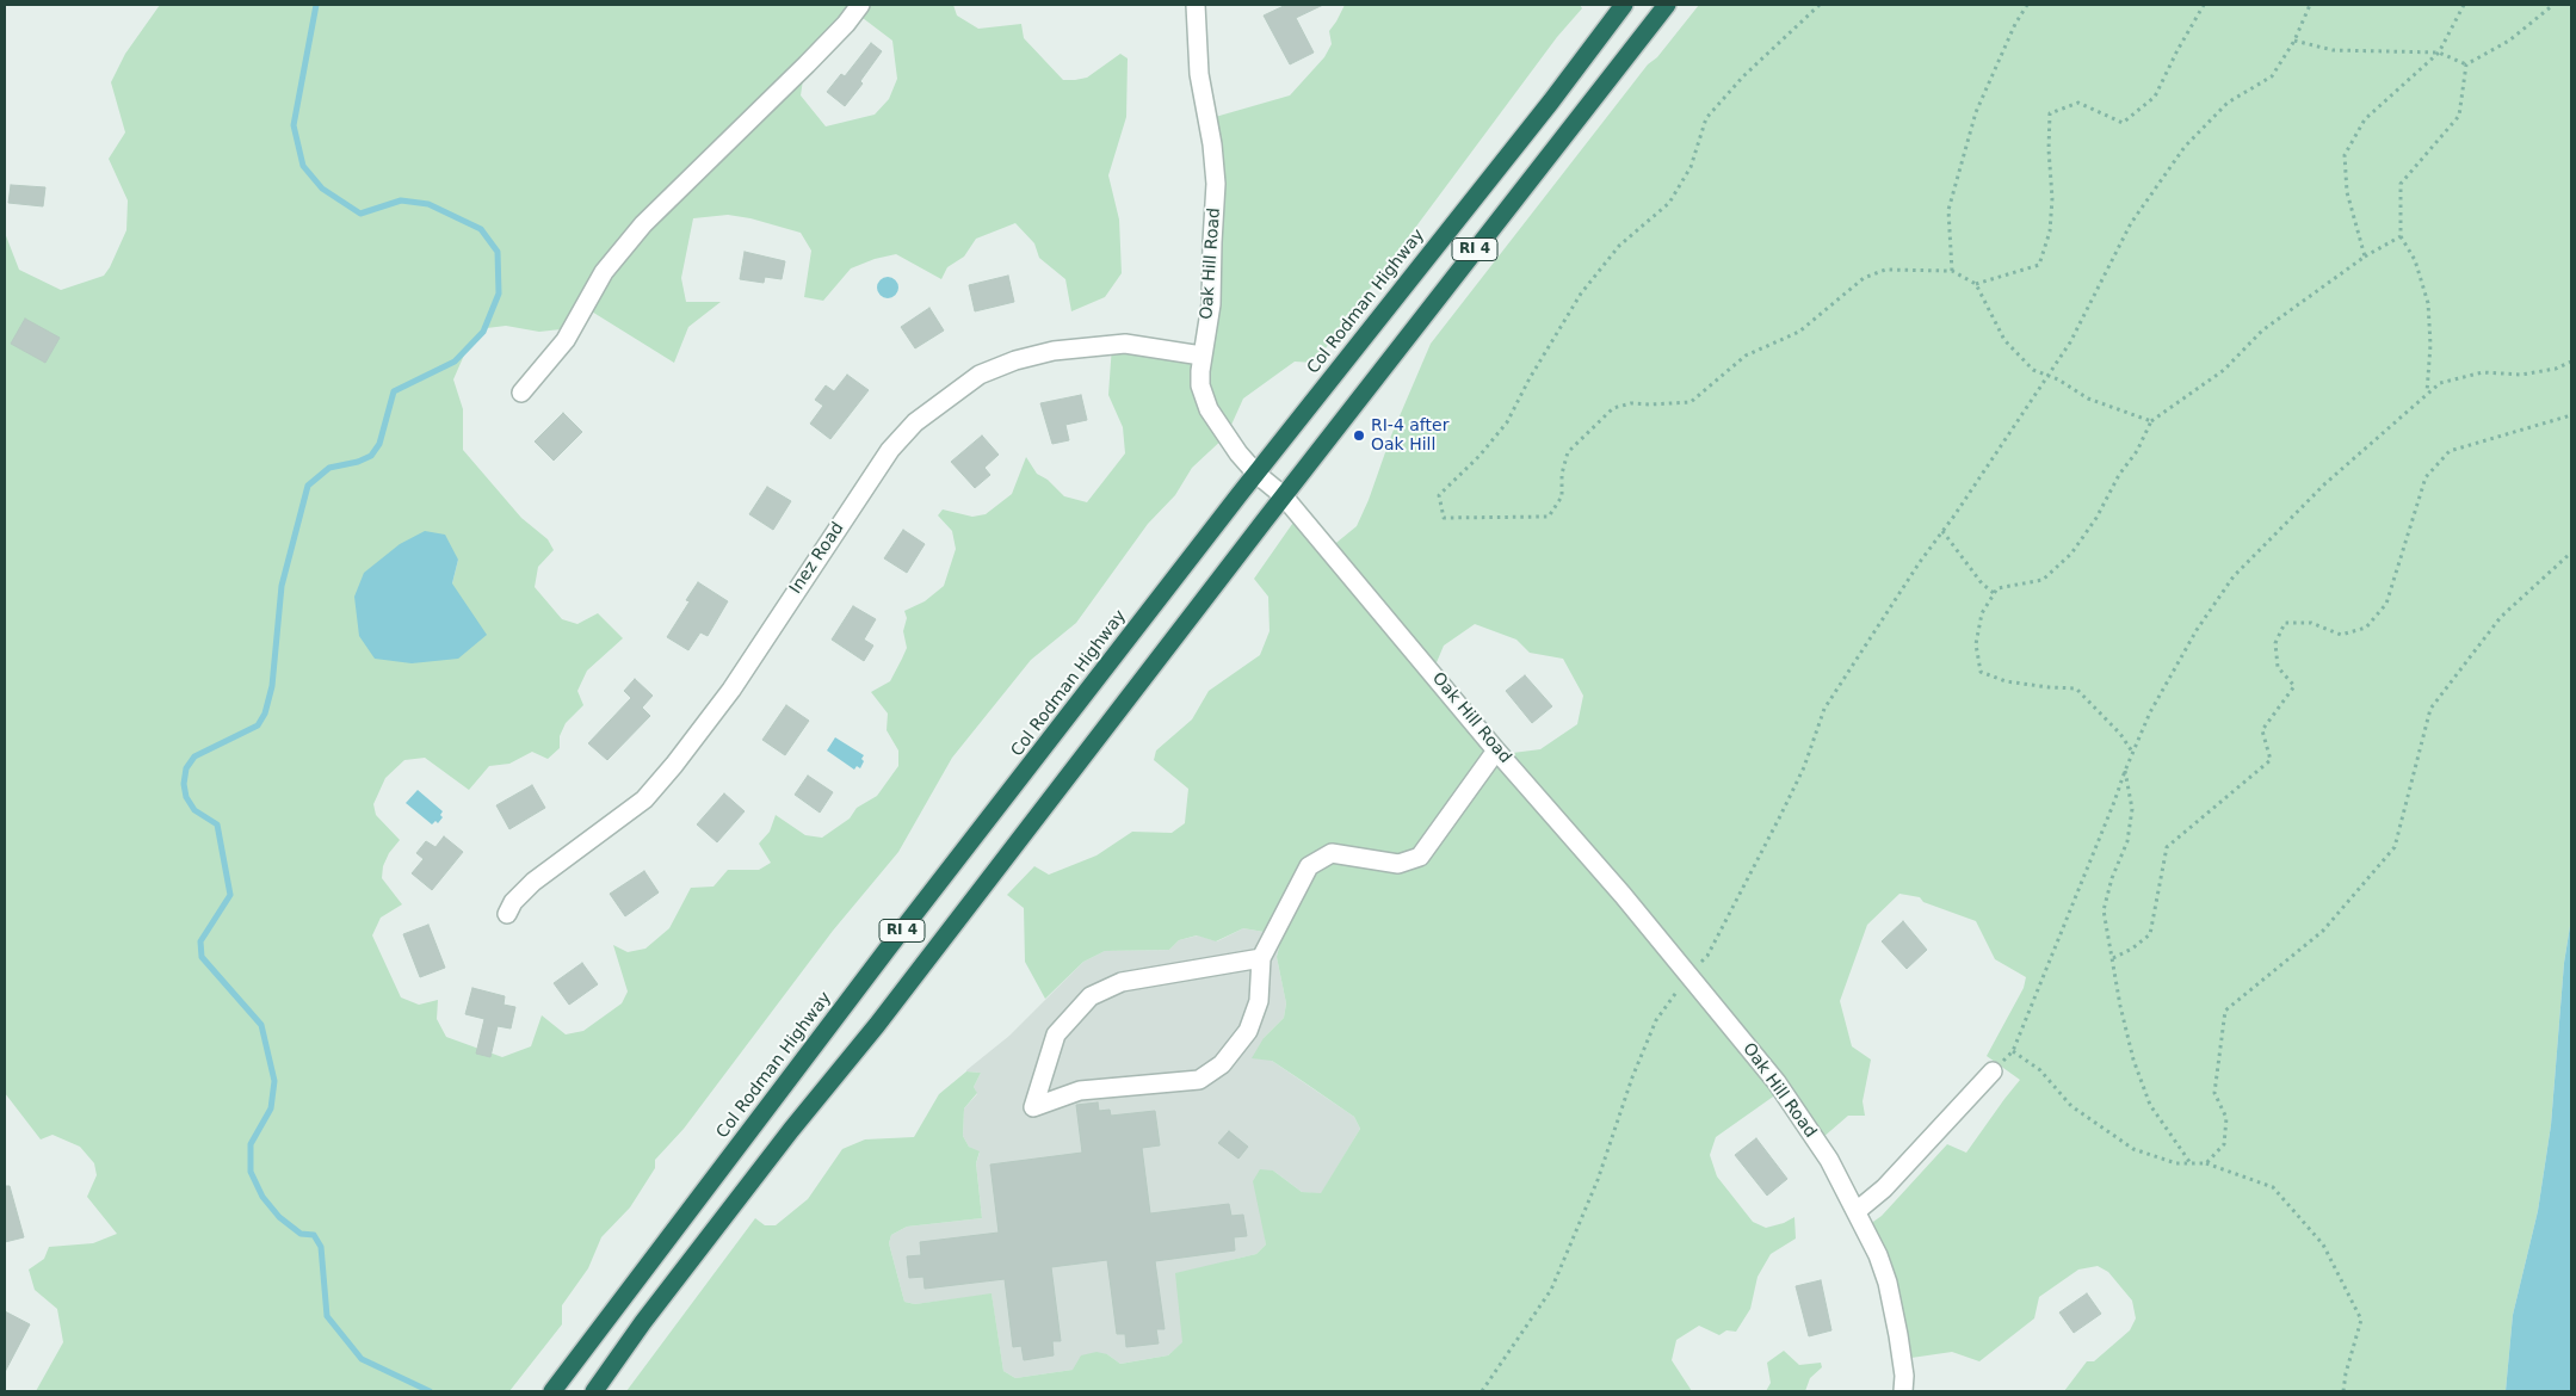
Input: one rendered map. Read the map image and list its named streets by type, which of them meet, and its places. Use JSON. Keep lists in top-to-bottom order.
{
  "streets": {
    "highway": ["RI 4", "Col Rodman Highway"],
    "street": ["Oak Hill Road", "Inez Road"]
  },
  "crossings": [
    ["RI 4", "Oak Hill Road"],
    ["Oak Hill Road", "Col Rodman Highway"],
    ["Oak Hill Road", "Inez Road"]
  ],
  "places": ["RI-4 after Oak Hill"]
}
